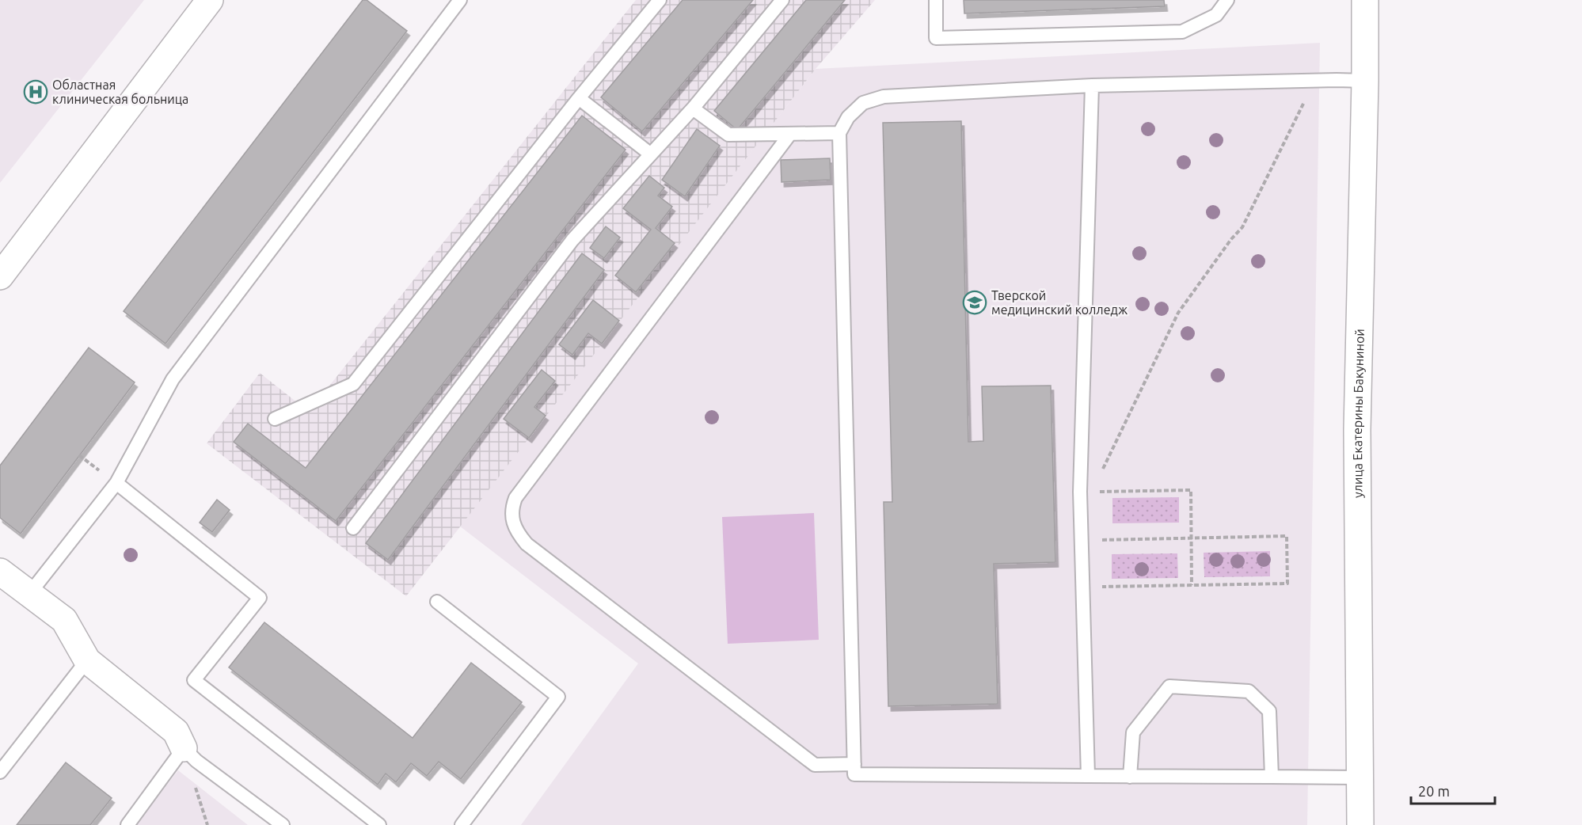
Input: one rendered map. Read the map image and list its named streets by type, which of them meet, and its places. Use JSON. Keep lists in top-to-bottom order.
{
  "streets": {
    "street": ["улица Екатерины Бакуниной"]
  },
  "places": {
    "hospital": ["Областная клиническая больница"],
    "school or university": ["Тверской медицинский колледж"]
  },
  "scale_bar": "20 m"
}
